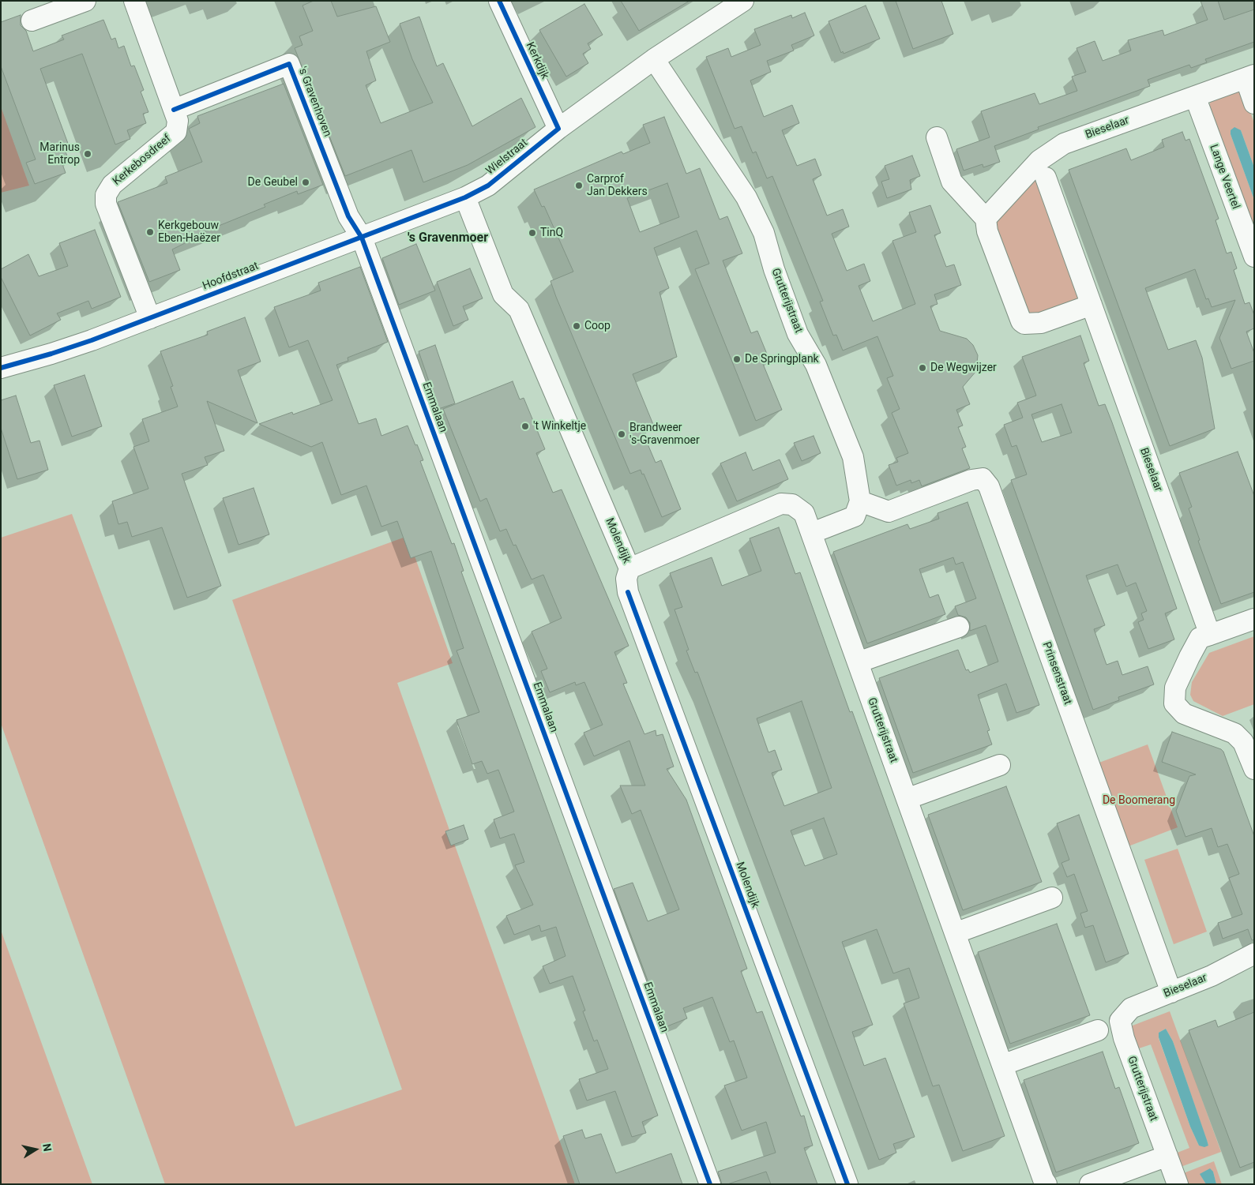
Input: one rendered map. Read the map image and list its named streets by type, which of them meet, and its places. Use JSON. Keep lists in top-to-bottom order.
{
  "streets": {
    "street": [
      "Kerkdijk",
      "'s Gravenhoven",
      "Bieselaar",
      "Wielstraat",
      "Kerkebosdreef",
      "Lange Veertel",
      "Hoofdstraat",
      "Grutterijstraat",
      "Emmalaan",
      "Molendijk",
      "Prinsenstraat"
    ]
  },
  "crossings": [
    ["Kerkdijk", "Wielstraat"],
    ["'s Gravenhoven", "Kerkebosdreef"],
    ["'s Gravenhoven", "Hoofdstraat"],
    ["'s Gravenhoven", "Emmalaan"],
    ["Bieselaar", "Lange Veertel"],
    ["Bieselaar", "Grutterijstraat"],
    ["Bieselaar", "Prinsenstraat"],
    ["Wielstraat", "Hoofdstraat"],
    ["Wielstraat", "Grutterijstraat"],
    ["Wielstraat", "Molendijk"],
    ["Kerkebosdreef", "Hoofdstraat"],
    ["Hoofdstraat", "Emmalaan"],
    ["Hoofdstraat", "Molendijk"],
    ["Grutterijstraat", "Molendijk"],
    ["Grutterijstraat", "Prinsenstraat"]
  ],
  "districts": ["'s Gravenmoer"],
  "parks": ["De Boomerang"],
  "places": [
    "Marinus Entrop",
    "De Geubel",
    "Carprof Jan Dekkers",
    "Kerkgebouw Eben-Haëzer",
    "TinQ",
    "Coop",
    "De Springplank",
    "De Wegwijzer",
    "'t Winkeltje",
    "Brandweer 's-Gravenmoer"
  ],
  "north": "right"
}
